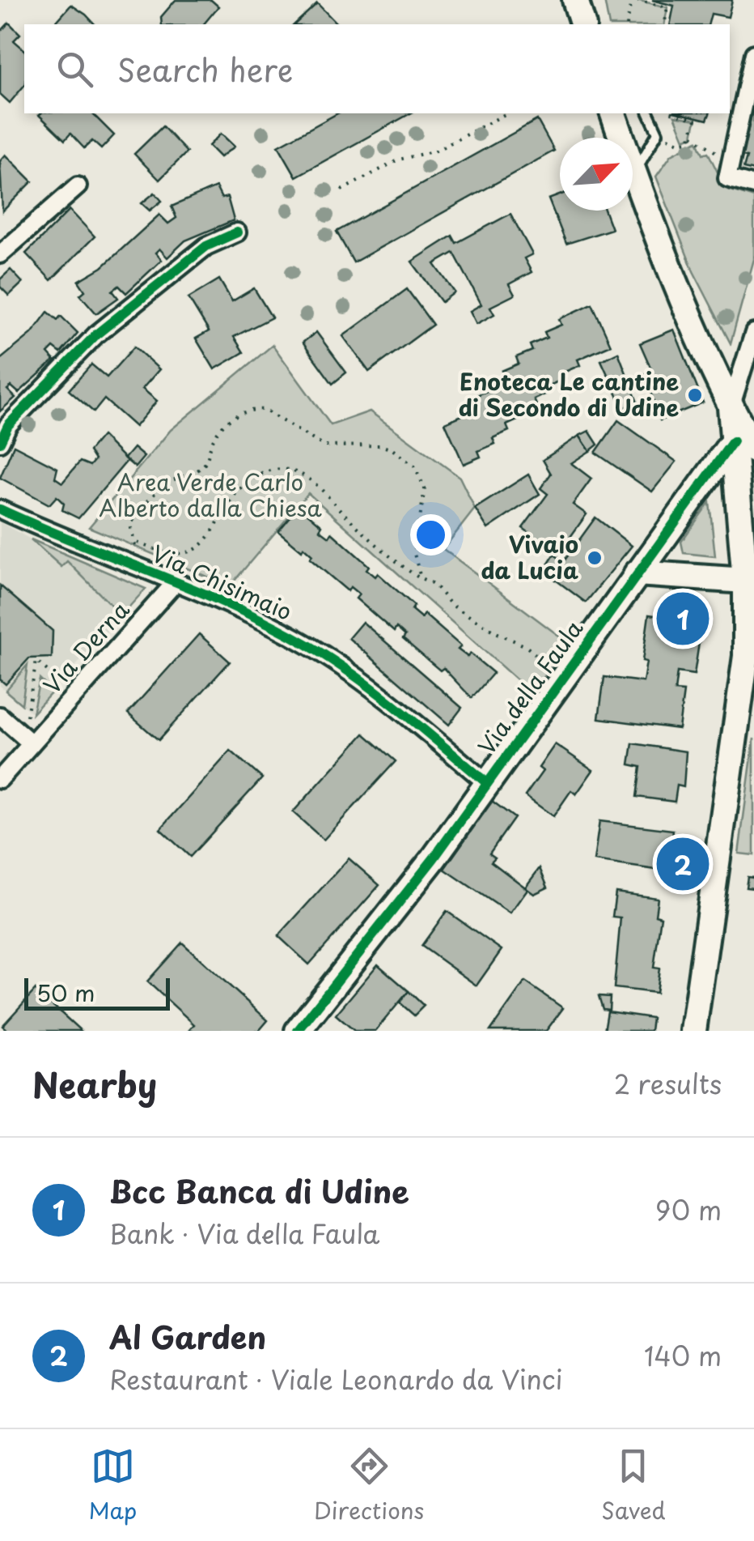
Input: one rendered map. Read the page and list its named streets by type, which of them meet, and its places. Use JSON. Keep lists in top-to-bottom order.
{
  "streets": {
    "main road": ["Via della Faula"],
    "street": ["Via Chisimaio", "Via Derna"]
  },
  "crossings": [
    ["Via Chisimaio", "Via Derna"],
    ["Via Chisimaio", "Via della Faula"]
  ],
  "parks": ["Area Verde Carlo Alberto dalla Chiesa"],
  "places": ["Enoteca Le cantine di Secondo di Udine", "Vivaio da Lucia"],
  "scale_bar": "50 m",
  "north": "top right",
  "page": {
    "search": "Search here",
    "pins": ["1", "2"],
    "scale": "50 m",
    "heading": ["Nearby", "2 results"],
    "list": [
      {
        "mark": "1",
        "name": "Bcc Banca di Udine",
        "note": "Bank · Via della Faula",
        "value": "90 m"
      },
      {
        "mark": "2",
        "name": "Al Garden",
        "note": "Restaurant · Viale Leonardo da Vinci",
        "value": "140 m"
      }
    ],
    "nav": ["Map", "Directions", "Saved"]
  }
}
